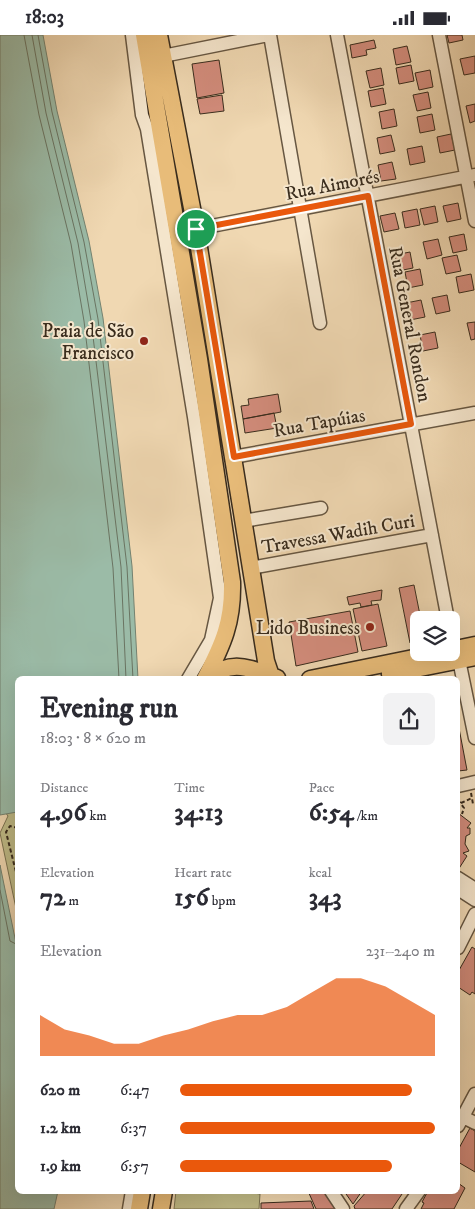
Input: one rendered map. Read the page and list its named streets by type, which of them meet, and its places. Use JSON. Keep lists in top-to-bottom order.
{
  "streets": {
    "street": [
      "Rua Aimorés",
      "Rua General Rondon",
      "Rua Tapúias",
      "Travessa Wadih Curi"
    ]
  },
  "crossings": [
    ["Rua Aimorés", "Rua General Rondon"],
    ["Rua General Rondon", "Rua Tapúias"],
    ["Rua General Rondon", "Travessa Wadih Curi"]
  ],
  "places": ["Praia de São Francisco", "Lido Business"],
  "page": {
    "status": "18:03",
    "heading": ["Evening run", "18:03 · 8 × 620 m"],
    "stats": [
      ["Distance", "4.96 km"],
      ["Time", "34:13"],
      ["Pace", "6:54 /km"],
      ["Elevation", "72 m"],
      ["Heart rate", "156 bpm"],
      ["kcal", "343"]
    ],
    "chart": ["Elevation", "231–240 m"],
    "list": [
      {
        "name": "620 m",
        "note": "6:47"
      },
      {
        "name": "1.2 km",
        "note": "6:37"
      },
      {
        "name": "1.9 km",
        "note": "6:57"
      }
    ]
  }
}
